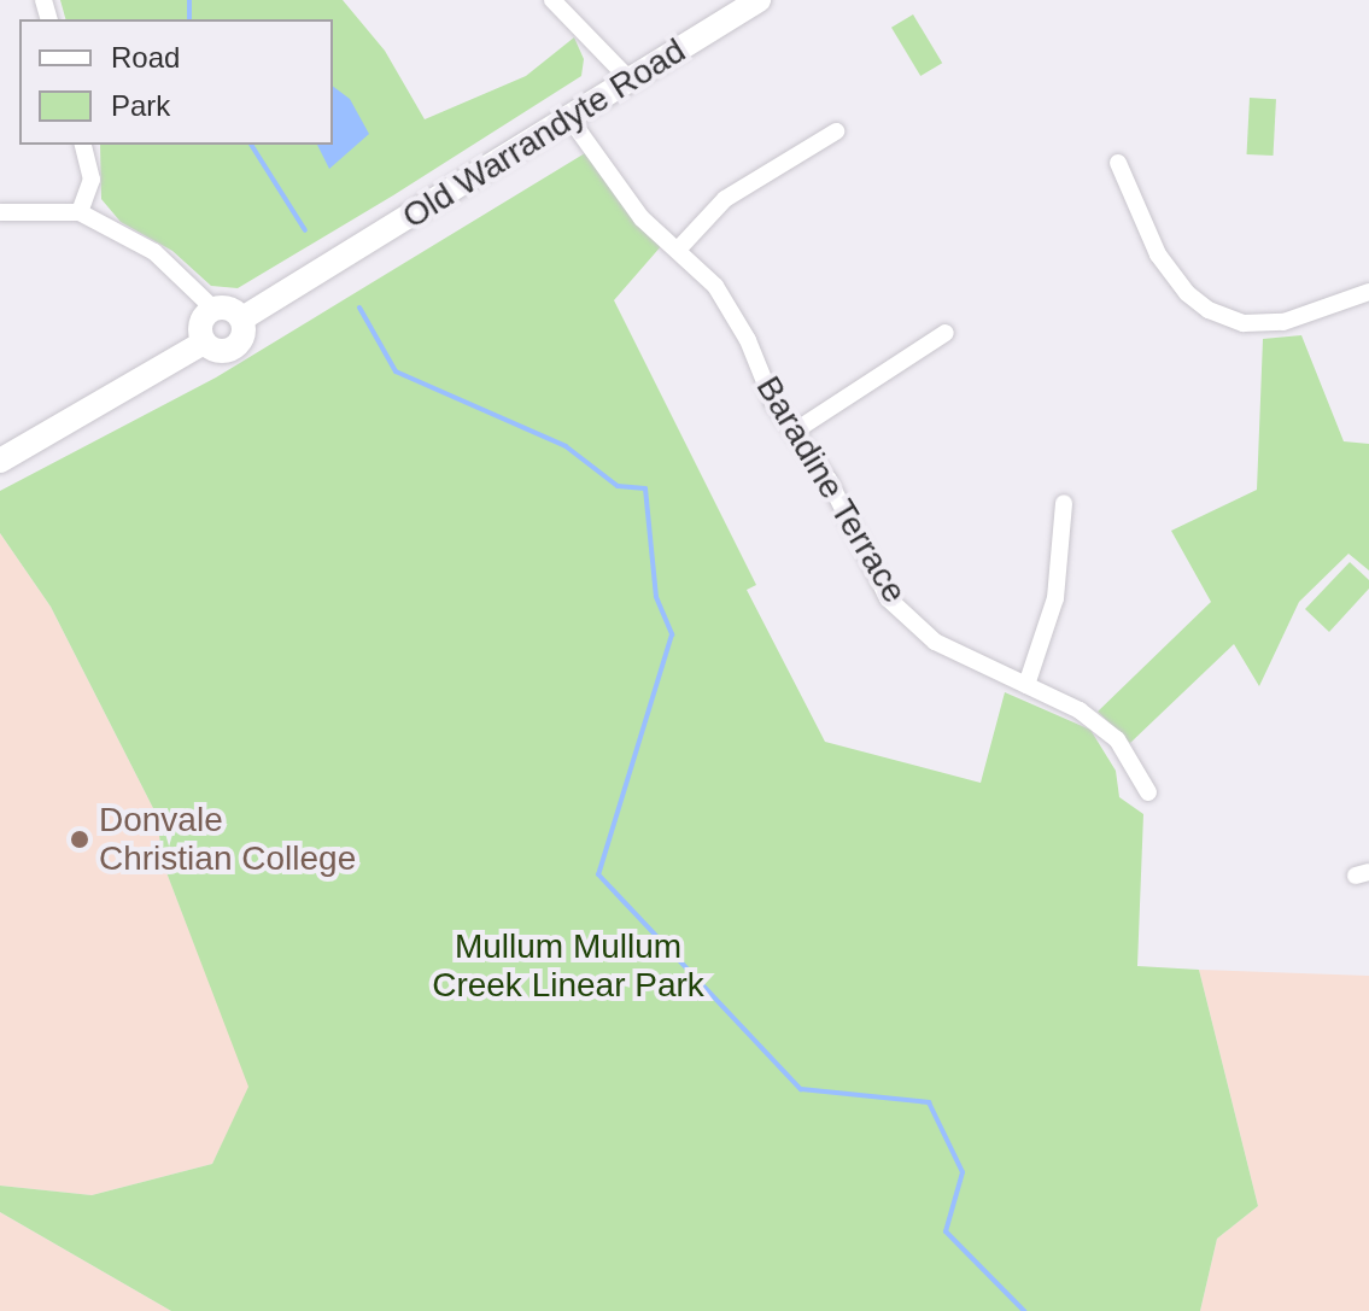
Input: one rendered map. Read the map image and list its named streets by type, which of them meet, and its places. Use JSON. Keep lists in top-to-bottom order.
{
  "streets": {
    "main road": ["Old Warrandyte Road"],
    "street": ["Baradine Terrace"]
  },
  "crossings": [
    ["Old Warrandyte Road", "Baradine Terrace"]
  ],
  "parks": ["Mullum Mullum Creek Linear Park"],
  "places": ["Donvale Christian College"],
  "legend": ["Road", "Park"]
}
